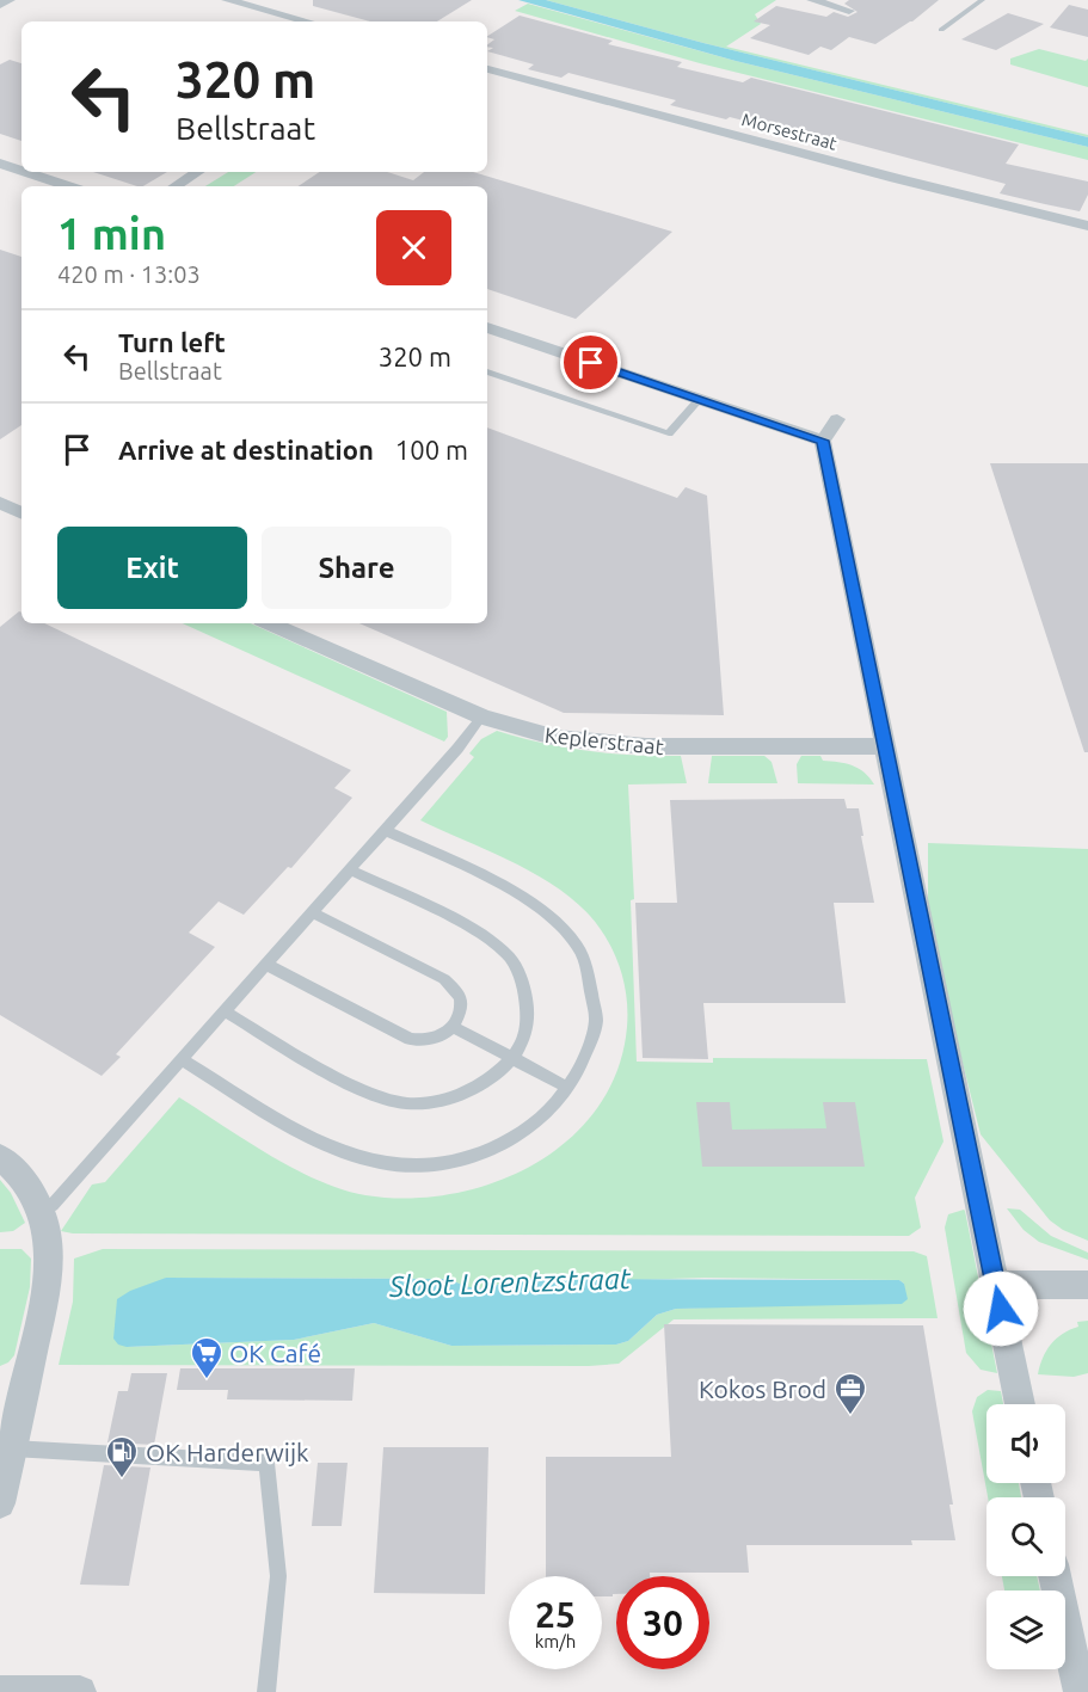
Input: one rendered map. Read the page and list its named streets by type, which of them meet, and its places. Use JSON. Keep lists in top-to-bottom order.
{
  "streets": {
    "street": ["Morsestraat", "Keplerstraat"]
  },
  "water": ["Sloot Lorentzstraat"],
  "places": {
    "supermarket": ["OK Café"],
    "office": ["Kokos Brod"],
    "fuel station": ["OK Harderwijk"]
  },
  "page": {
    "turn": ["320 m", "Bellstraat"],
    "heading": ["1 min", "420 m · 13:03"],
    "list": [
      {
        "name": "Turn left",
        "note": "Bellstraat",
        "value": "320 m"
      },
      {
        "name": "Arrive at destination",
        "value": "100 m"
      }
    ],
    "buttons": ["Exit", "Share"],
    "speed": "25 km/h",
    "limit": "30"
  }
}
